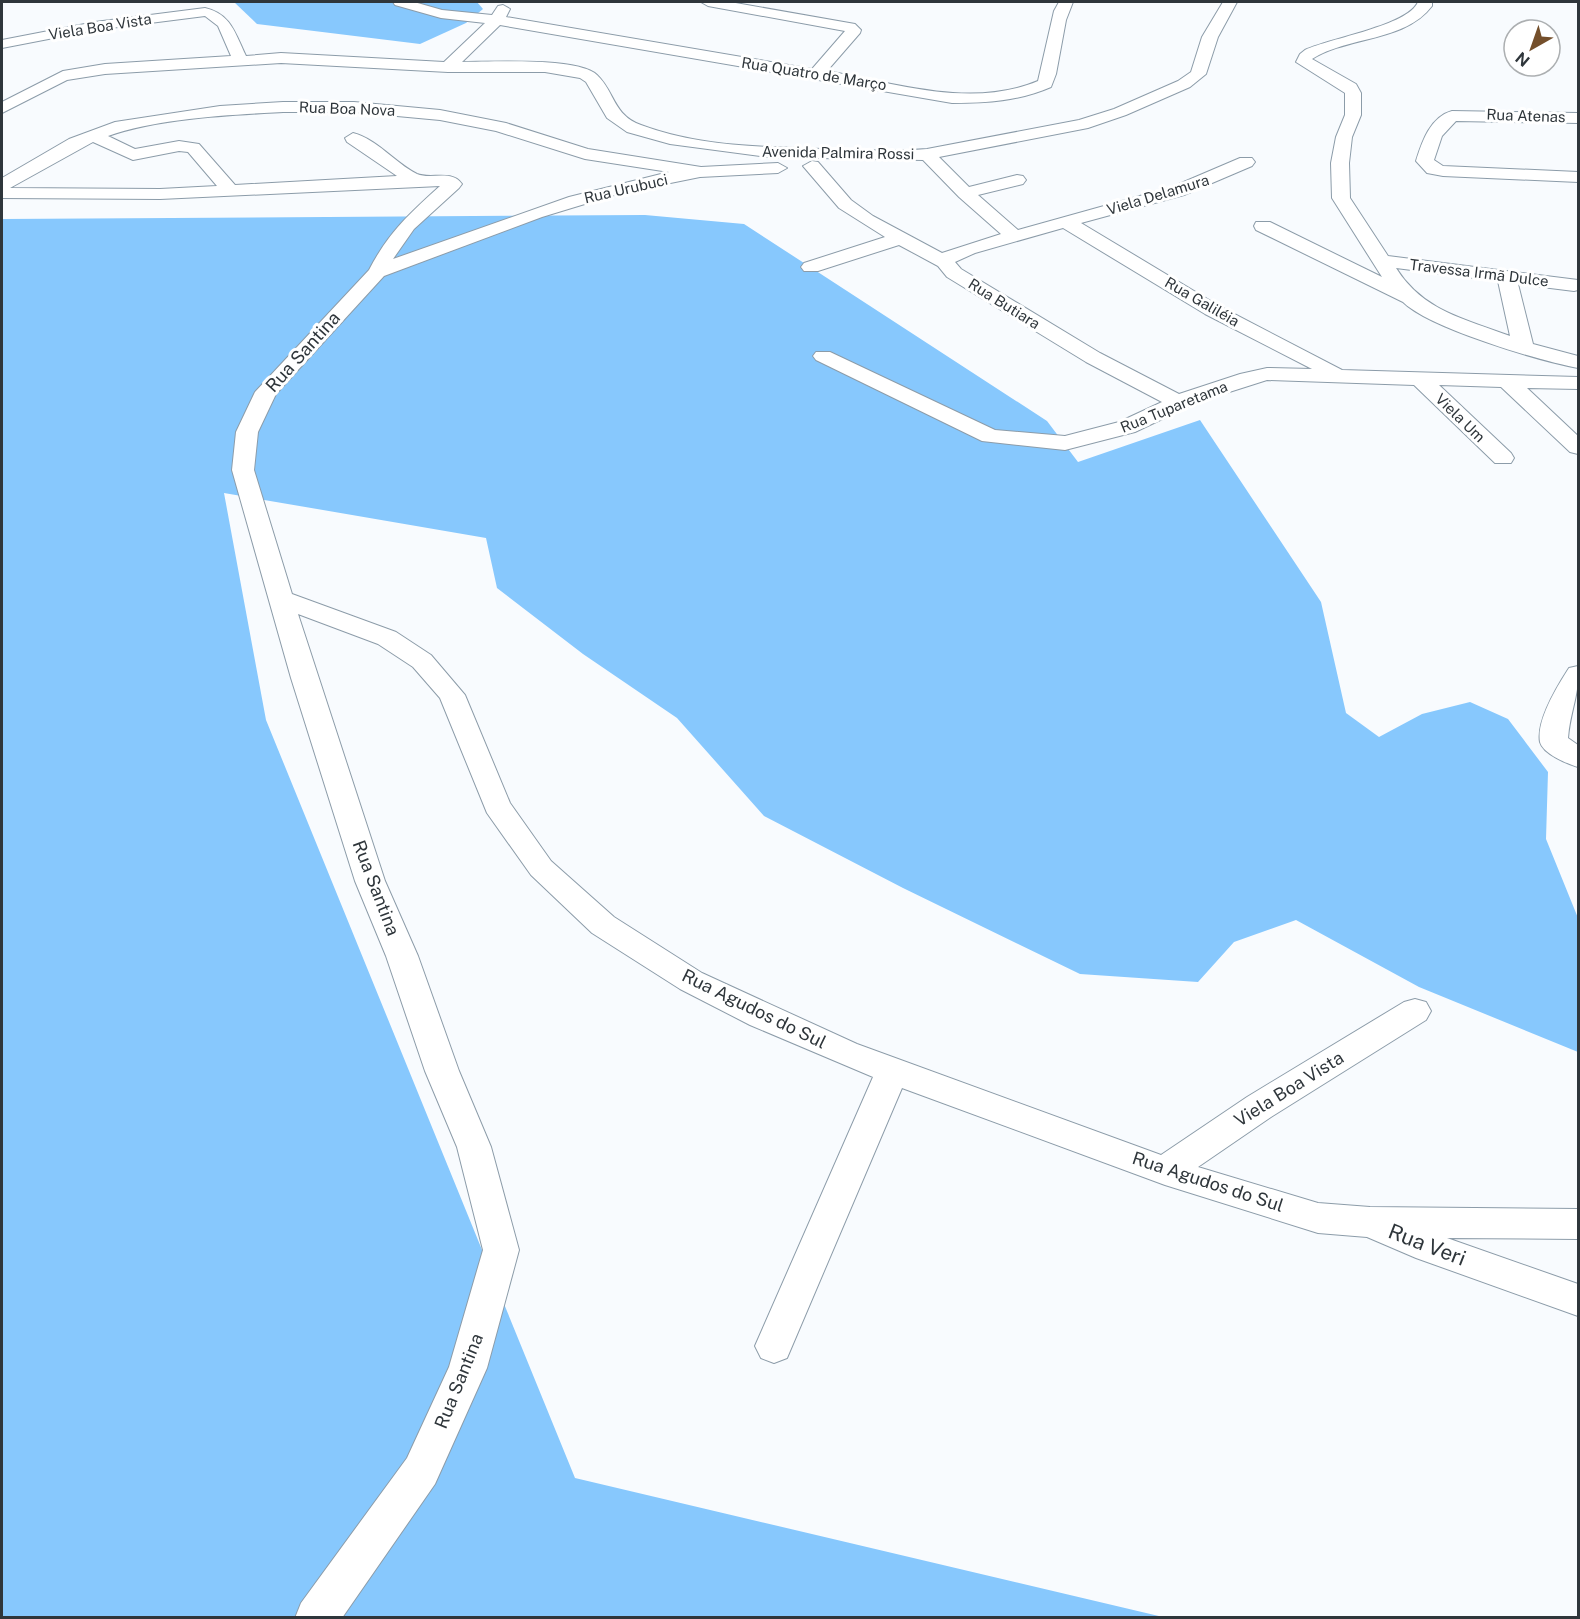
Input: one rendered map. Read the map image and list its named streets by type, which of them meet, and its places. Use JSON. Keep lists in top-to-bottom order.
{
  "streets": {
    "street": [
      "Viela Boa Vista",
      "Rua Quatro de Março",
      "Rua Boa Nova",
      "Rua Atenas",
      "Avenida Palmira Rossi",
      "Rua Urubuci",
      "Viela Delamura",
      "Travessa Irmã Dulce",
      "Rua Galiléia",
      "Rua Butiara",
      "Rua Santina",
      "Rua Tuparetama",
      "Viela Um",
      "Rua Agudos do Sul",
      "Rua Veri"
    ]
  },
  "crossings": [
    ["Viela Boa Vista", "Rua Agudos do Sul"],
    ["Rua Boa Nova", "Rua Urubuci"],
    ["Avenida Palmira Rossi", "Rua Urubuci"],
    ["Rua Urubuci", "Rua Santina"],
    ["Viela Delamura", "Rua Galiléia"],
    ["Viela Delamura", "Rua Butiara"],
    ["Rua Galiléia", "Rua Butiara"],
    ["Rua Galiléia", "Rua Tuparetama"],
    ["Rua Butiara", "Rua Tuparetama"],
    ["Rua Santina", "Rua Agudos do Sul"],
    ["Rua Tuparetama", "Viela Um"],
    ["Rua Agudos do Sul", "Rua Veri"]
  ],
  "north": "bottom left"
}
